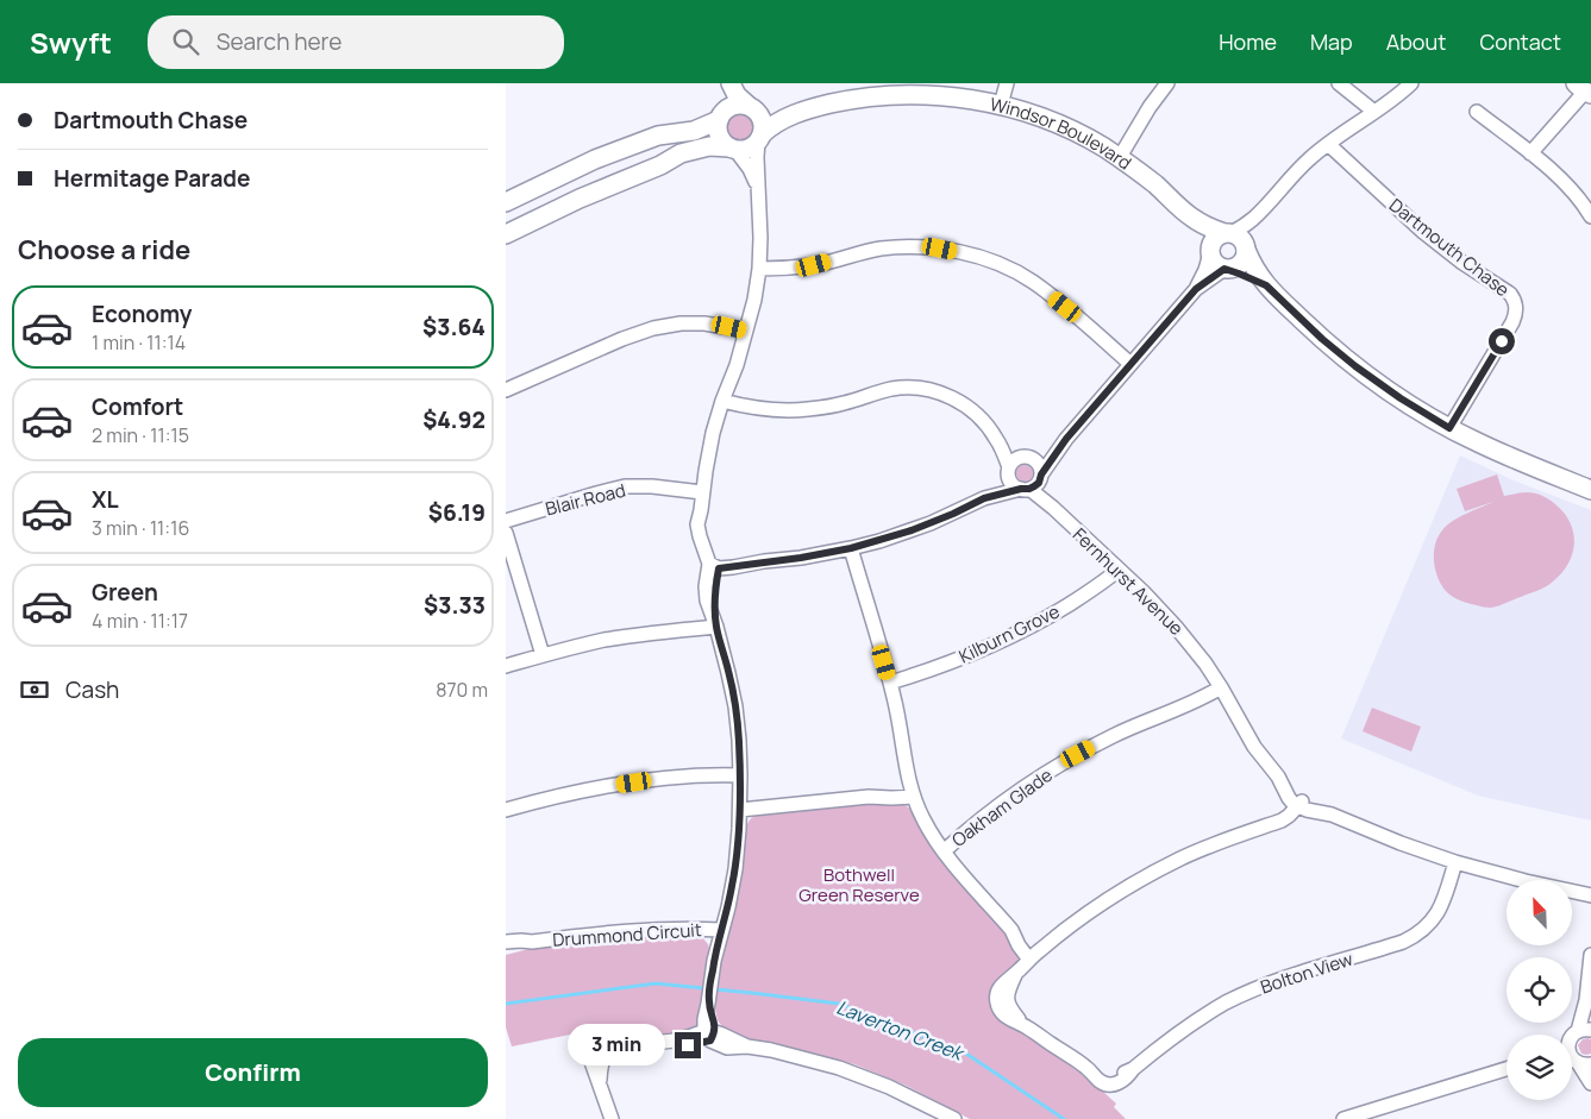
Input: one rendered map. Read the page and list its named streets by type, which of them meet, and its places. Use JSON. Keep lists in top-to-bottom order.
{
  "streets": {
    "street": [
      "Windsor Boulevard",
      "Dartmouth Chase",
      "Blair Road",
      "Fernhurst Avenue",
      "Kilburn Grove",
      "Oakham Glade",
      "Drummond Circuit",
      "Bolton View"
    ]
  },
  "crossings": [
    ["Fernhurst Avenue", "Kilburn Grove"],
    ["Fernhurst Avenue", "Oakham Glade"]
  ],
  "water": ["Laverton Creek"],
  "parks": ["Bothwell Green Reserve"],
  "north": "top left",
  "page": {
    "header": "Swyft",
    "search": "Search here",
    "nav": [
      "Home",
      "Map",
      "About",
      "Contact"
    ],
    "banner": ["Dartmouth Chase", "Hermitage Parade"],
    "heading": "Choose a ride",
    "list": [
      {
        "name": "Economy",
        "note": "1 min · 11:14",
        "value": "$3.64"
      },
      {
        "name": "Comfort",
        "note": "2 min · 11:15",
        "value": "$4.92"
      },
      {
        "name": "XL",
        "note": "3 min · 11:16",
        "value": "$6.19"
      },
      {
        "name": "Green",
        "note": "4 min · 11:17",
        "value": "$3.33"
      }
    ],
    "pay": ["Cash", "870 m"],
    "bubble": "3 min",
    "buttons": "Confirm"
  }
}
